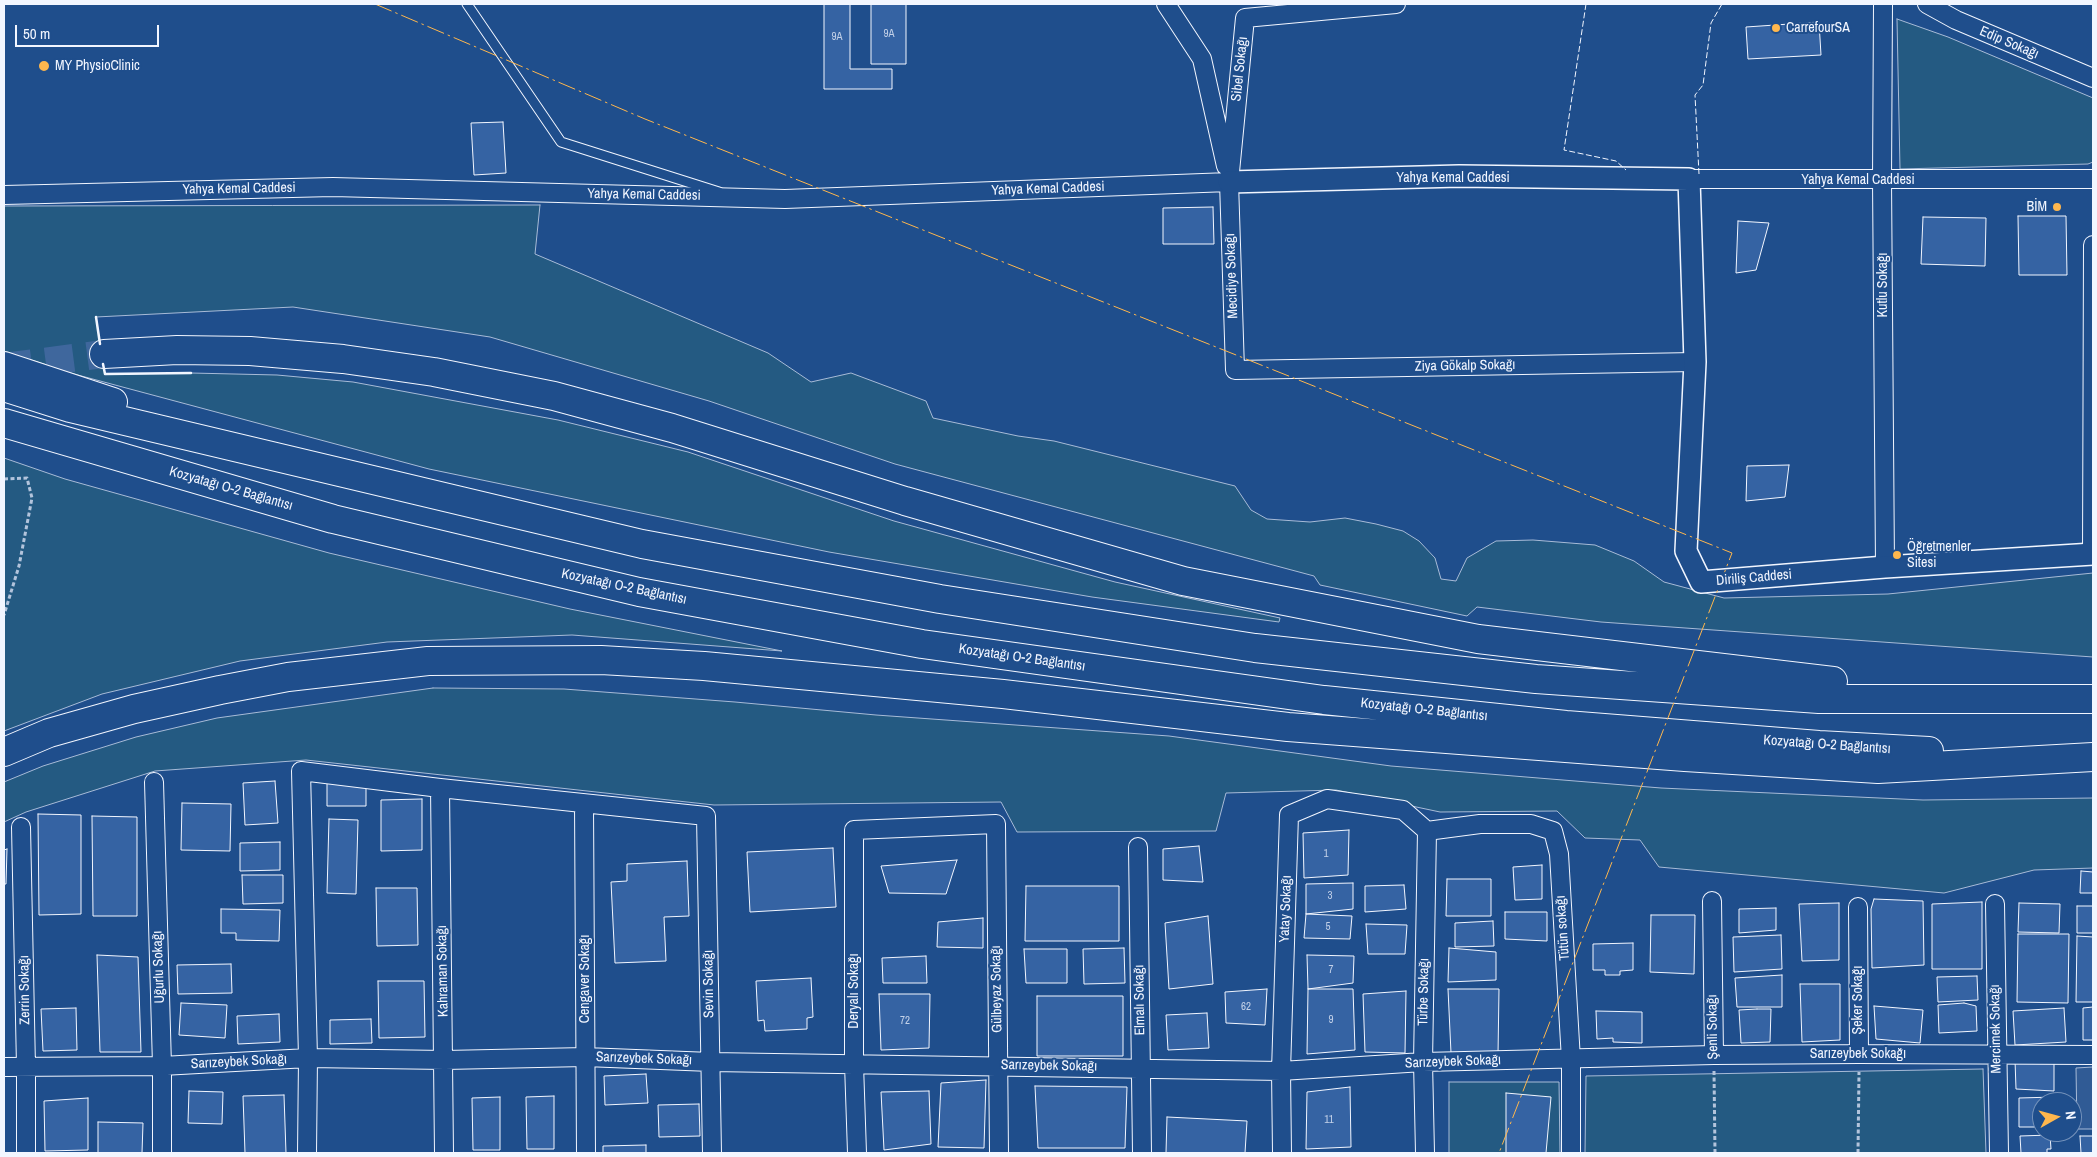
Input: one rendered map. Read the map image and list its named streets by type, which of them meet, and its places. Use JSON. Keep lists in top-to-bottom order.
{
  "streets": {
    "highway": ["Kozyatağı O-2 Bağlantısı"],
    "street": [
      "Edip Sokağı",
      "Sibel Sokağı",
      "Yahya Kemal Caddesi",
      "Mecidiye Sokağı",
      "Kutlu Sokağı",
      "Ziya Gökalp Sokağı",
      "Diriliş Caddesi",
      "Yatay Sokağı",
      "Tütün sokağı",
      "Uğurlu Sokağı",
      "Kahraman Sokağı",
      "Cengaver Sokağı",
      "Sevin Sokağı",
      "Gülbeyaz Sokağı",
      "Zerrin Sokağı",
      "Deryalı Sokağı",
      "Türbe Sokağı",
      "Elmalı Sokağı",
      "Şeker Sokağı",
      "Şenli Sokağı",
      "Mercimek Sokağı",
      "Sarızeybek Sokağı"
    ]
  },
  "crossings": [
    ["Sibel Sokağı", "Yahya Kemal Caddesi"],
    ["Sibel Sokağı", "Mecidiye Sokağı"],
    ["Yahya Kemal Caddesi", "Mecidiye Sokağı"],
    ["Yahya Kemal Caddesi", "Kutlu Sokağı"],
    ["Yahya Kemal Caddesi", "Diriliş Caddesi"],
    ["Mecidiye Sokağı", "Ziya Gökalp Sokağı"],
    ["Kutlu Sokağı", "Diriliş Caddesi"],
    ["Ziya Gökalp Sokağı", "Diriliş Caddesi"],
    ["Yatay Sokağı", "Tütün sokağı"],
    ["Yatay Sokağı", "Türbe Sokağı"],
    ["Yatay Sokağı", "Sarızeybek Sokağı"],
    ["Tütün sokağı", "Türbe Sokağı"],
    ["Tütün sokağı", "Sarızeybek Sokağı"],
    ["Uğurlu Sokağı", "Sarızeybek Sokağı"],
    ["Kahraman Sokağı", "Sarızeybek Sokağı"],
    ["Cengaver Sokağı", "Sevin Sokağı"],
    ["Cengaver Sokağı", "Sarızeybek Sokağı"],
    ["Sevin Sokağı", "Sarızeybek Sokağı"],
    ["Gülbeyaz Sokağı", "Deryalı Sokağı"],
    ["Gülbeyaz Sokağı", "Sarızeybek Sokağı"],
    ["Zerrin Sokağı", "Sarızeybek Sokağı"],
    ["Deryalı Sokağı", "Sarızeybek Sokağı"],
    ["Türbe Sokağı", "Sarızeybek Sokağı"],
    ["Elmalı Sokağı", "Sarızeybek Sokağı"],
    ["Şeker Sokağı", "Sarızeybek Sokağı"],
    ["Şenli Sokağı", "Sarızeybek Sokağı"],
    ["Mercimek Sokağı", "Sarızeybek Sokağı"]
  ],
  "places": [
    "CarrefourSA",
    "MY PhysioClinic",
    "BİM",
    "Öğretmenler Sitesi"
  ],
  "house_numbers": [
    "9A",
    "9A",
    "1",
    "3",
    "5",
    "7",
    "62",
    "9",
    "72",
    "11"
  ],
  "scale_bar": "50 m",
  "north": "right"
}
